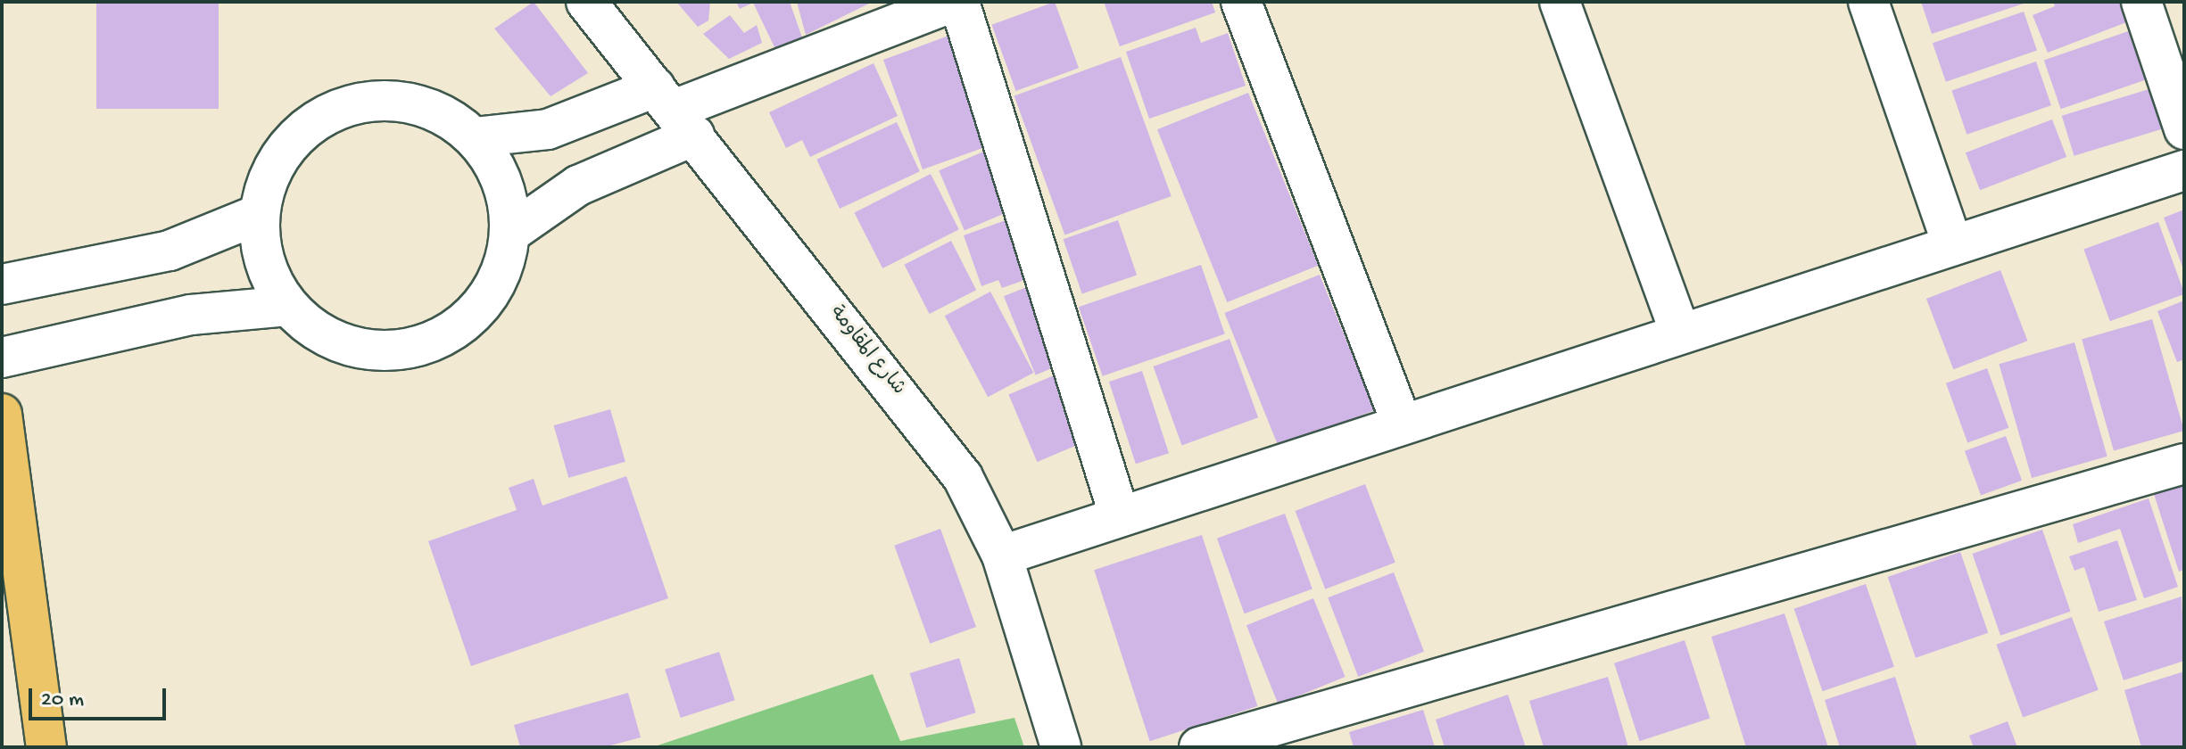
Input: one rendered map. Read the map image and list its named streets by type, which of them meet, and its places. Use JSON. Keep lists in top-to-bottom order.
{
  "streets": {
    "street": ["شارع المقاومة"]
  },
  "scale_bar": "20 m"
}
